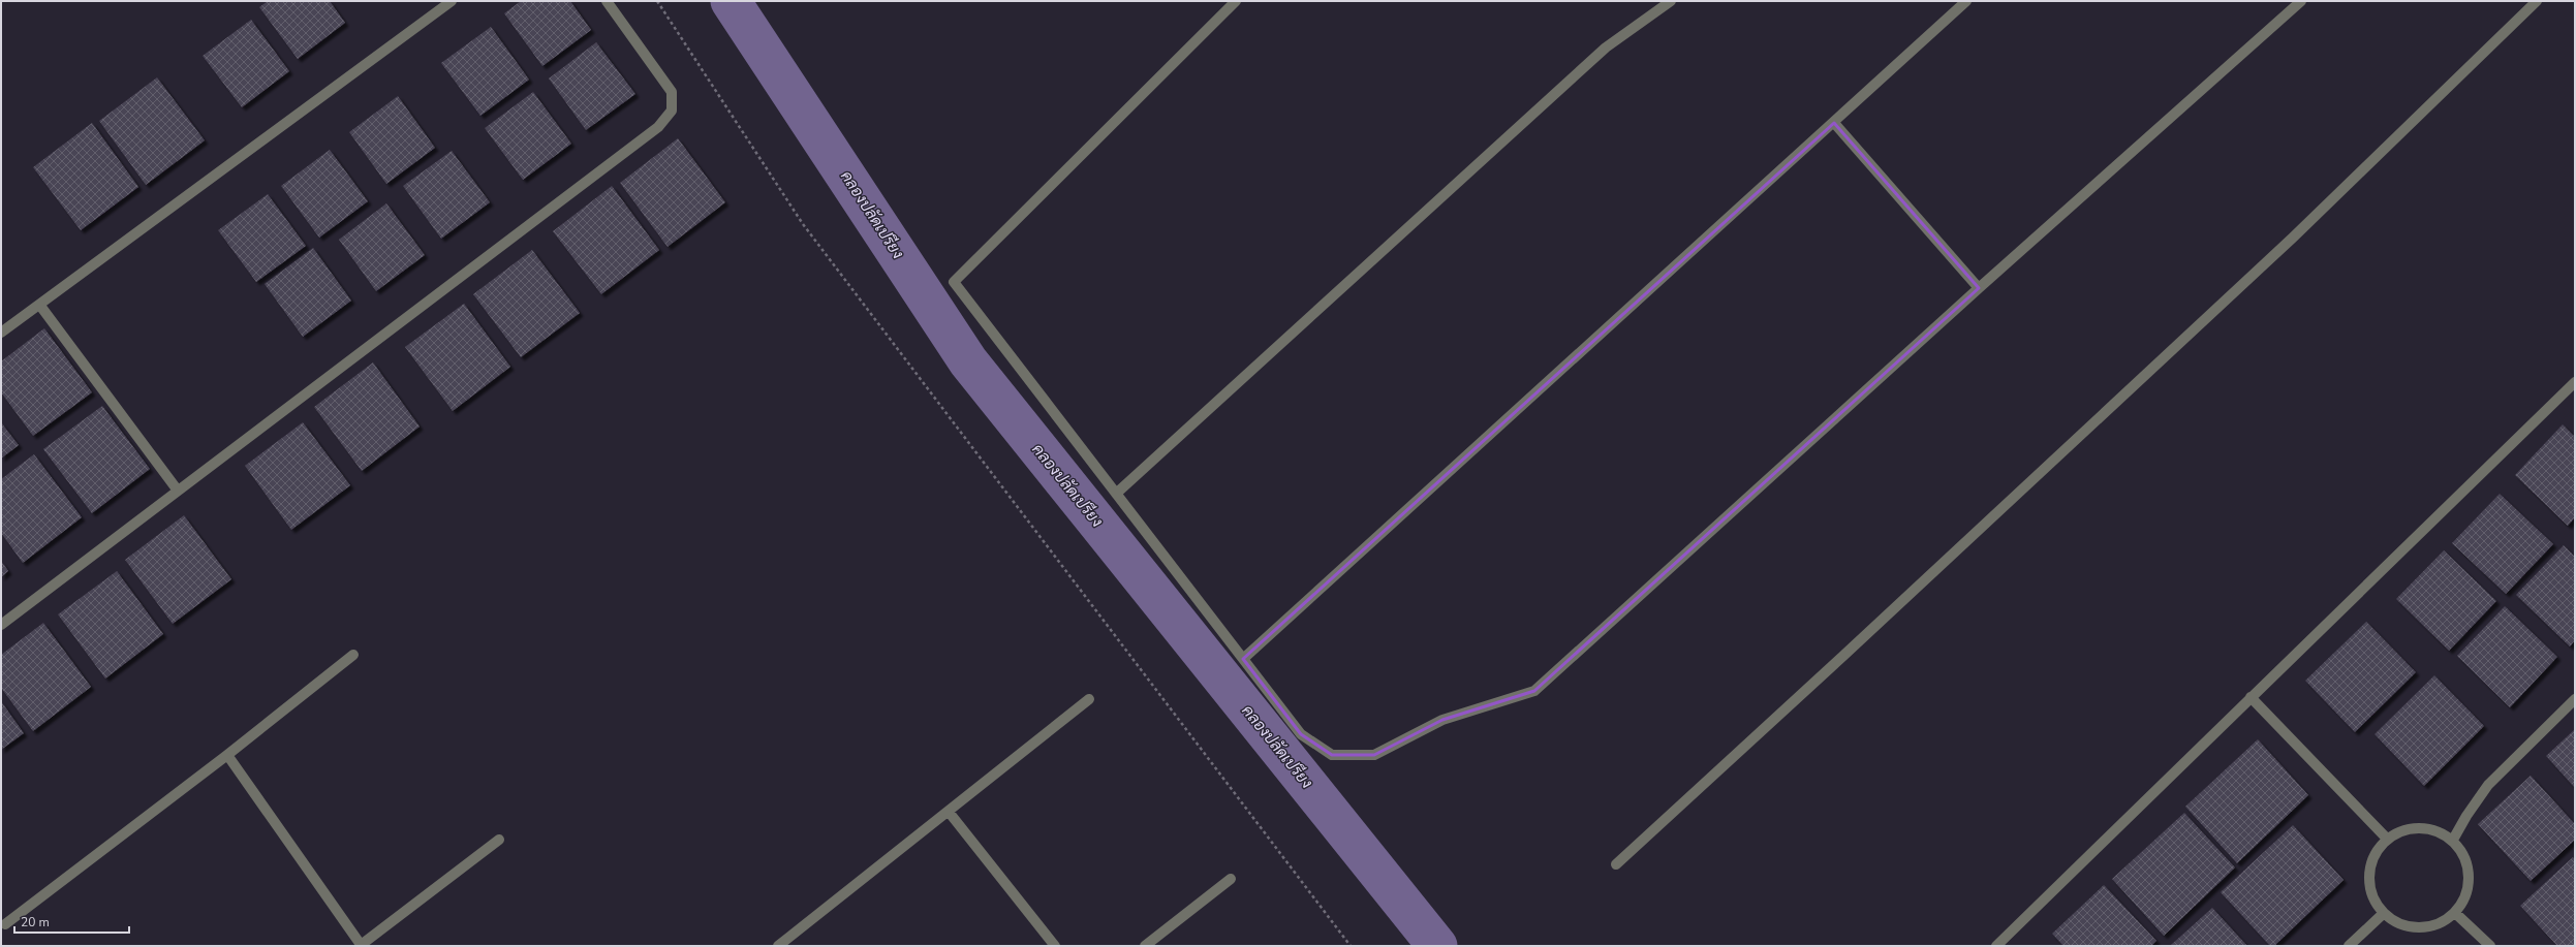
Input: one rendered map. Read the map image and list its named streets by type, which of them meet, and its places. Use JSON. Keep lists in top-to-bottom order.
{
  "water": ["คลองปลัดเปรียง"],
  "scale_bar": "20 m"
}
